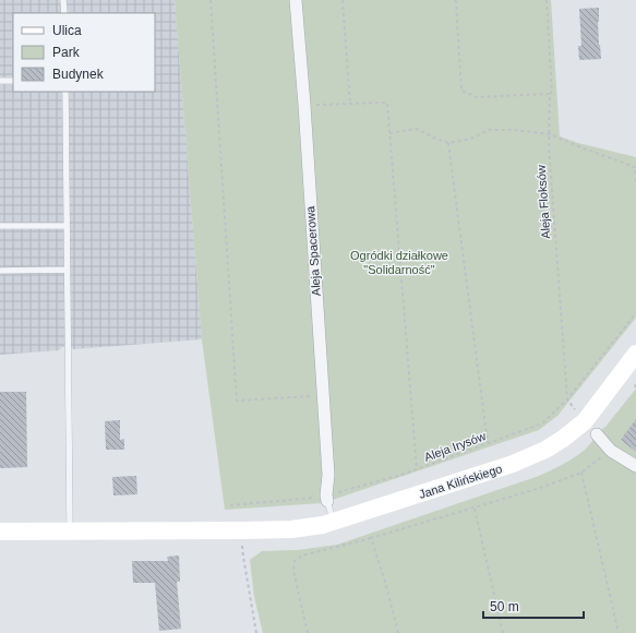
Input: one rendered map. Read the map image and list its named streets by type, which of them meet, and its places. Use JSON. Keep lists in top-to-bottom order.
{
  "streets": {
    "street": ["Aleja Spacerowa", "Jana Kilińskiego"],
    "path": ["Aleja Floksów", "Aleja Irysów"]
  },
  "crossings": [
    ["Aleja Floksów", "Aleja Irysów"],
    ["Aleja Spacerowa", "Aleja Irysów"]
  ],
  "parks": ["Ogródki działkowe \"Solidarność\""],
  "legend": ["Ulica", "Park", "Budynek"],
  "scale_bar": "50 m"
}
